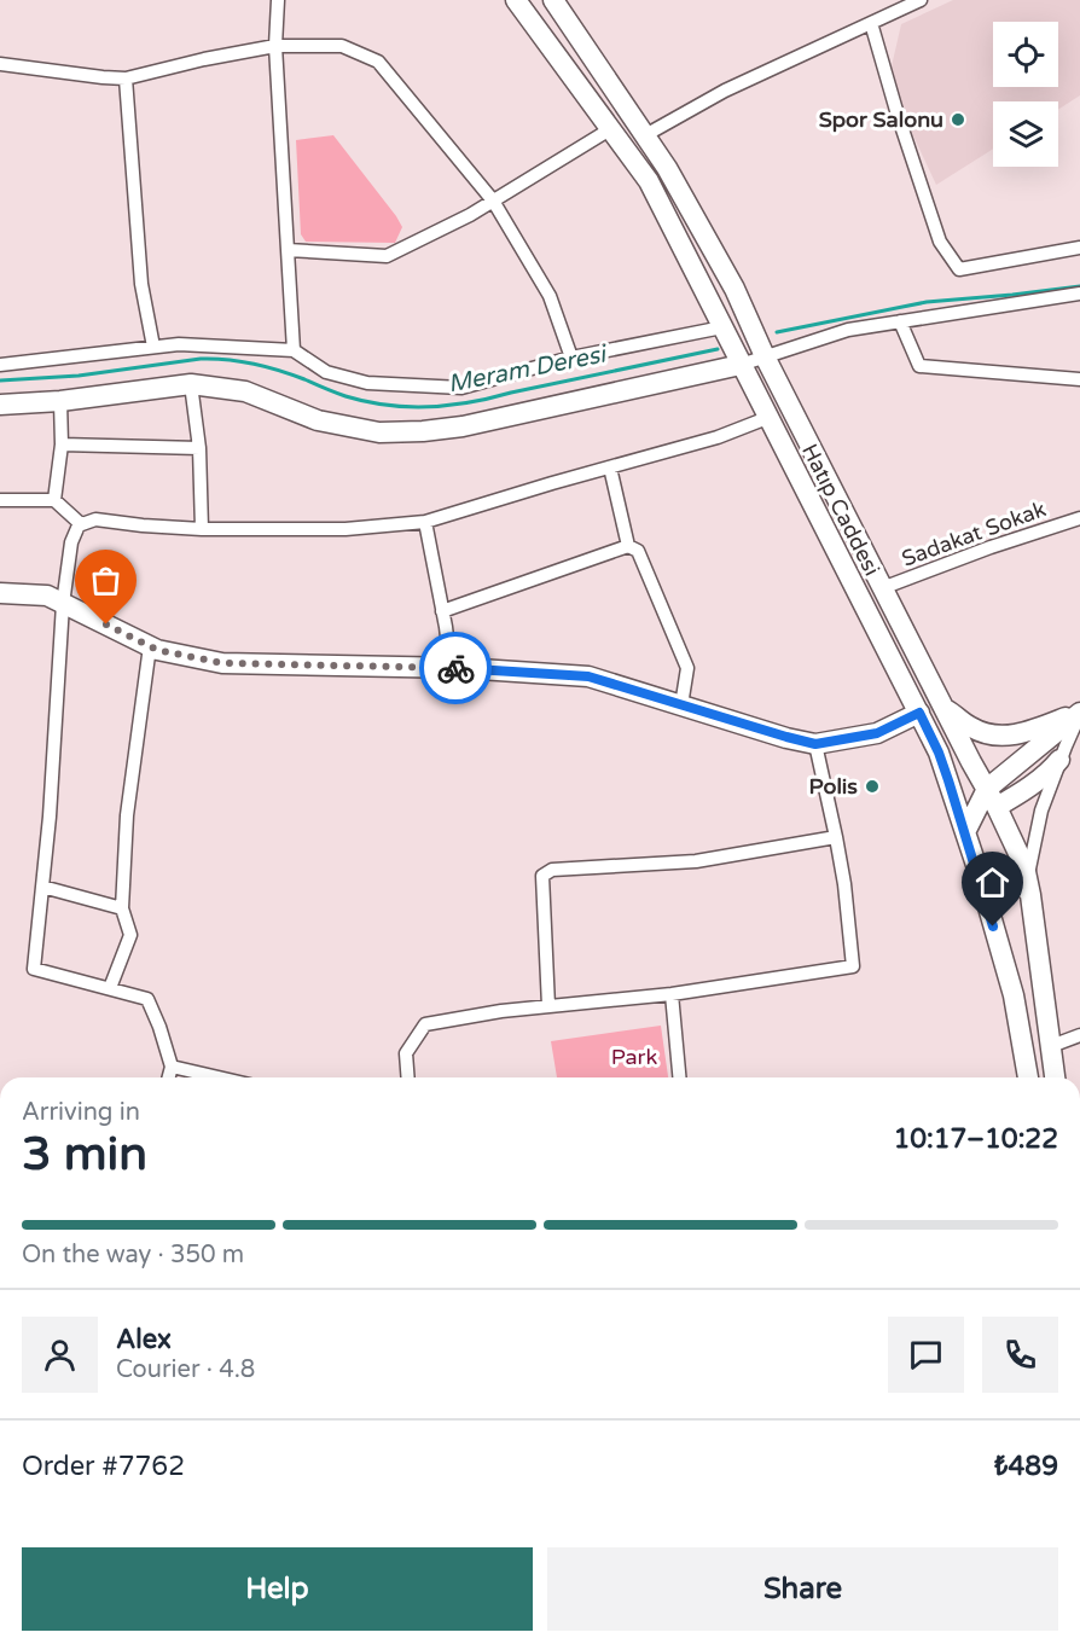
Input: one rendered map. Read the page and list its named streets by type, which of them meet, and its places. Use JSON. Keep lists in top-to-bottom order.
{
  "streets": {
    "main road": ["Hatıp Caddesi"],
    "street": ["Sadakat Sokak"]
  },
  "crossings": [
    ["Hatıp Caddesi", "Sadakat Sokak"]
  ],
  "water": ["Meram Deresi"],
  "parks": ["Park"],
  "places": ["Spor Salonu", "Polis"],
  "page": {
    "heading": ["3 min", "Arriving in", "10:17–10:22"],
    "panel": [
      "Alex",
      "Courier · 4.8",
      "Order #7762",
      "₺489"
    ],
    "bar": "On the way · 350 m",
    "buttons": ["Help", "Share"]
  }
}
